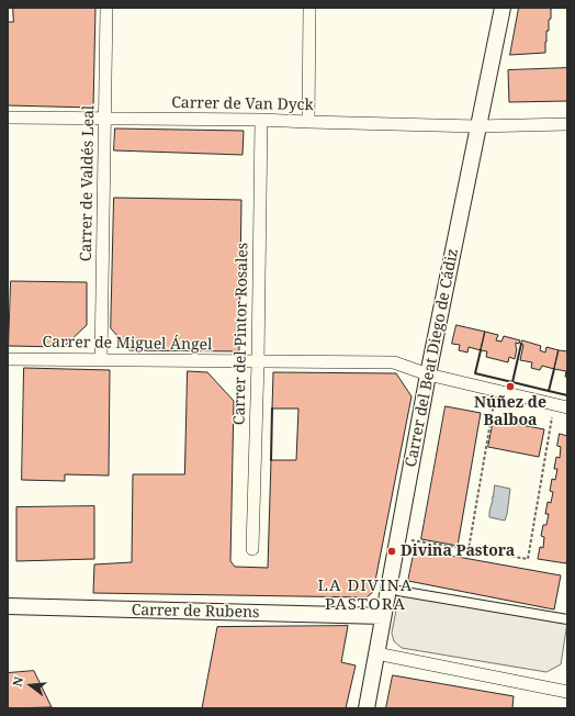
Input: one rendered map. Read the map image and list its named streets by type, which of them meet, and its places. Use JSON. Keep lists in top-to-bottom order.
{
  "streets": {
    "street": [
      "Carrer de Van Dyck",
      "Carrer de Valdés Leal",
      "Carrer del Pintor Rosales",
      "Carrer de Miguel Ángel",
      "Carrer del Beat Diego de Cádiz",
      "Carrer de Rubens"
    ]
  },
  "crossings": [
    ["Carrer de Van Dyck", "Carrer de Valdés Leal"],
    ["Carrer de Van Dyck", "Carrer del Pintor Rosales"],
    ["Carrer de Van Dyck", "Carrer del Beat Diego de Cádiz"],
    ["Carrer de Valdés Leal", "Carrer de Miguel Ángel"],
    ["Carrer del Pintor Rosales", "Carrer de Miguel Ángel"],
    ["Carrer de Miguel Ángel", "Carrer del Beat Diego de Cádiz"],
    ["Carrer del Beat Diego de Cádiz", "Carrer de Rubens"]
  ],
  "districts": ["LA DIVINA PASTORA"],
  "places": ["Núñez de Balboa", "Divina Pastora"],
  "north": "left"
}
